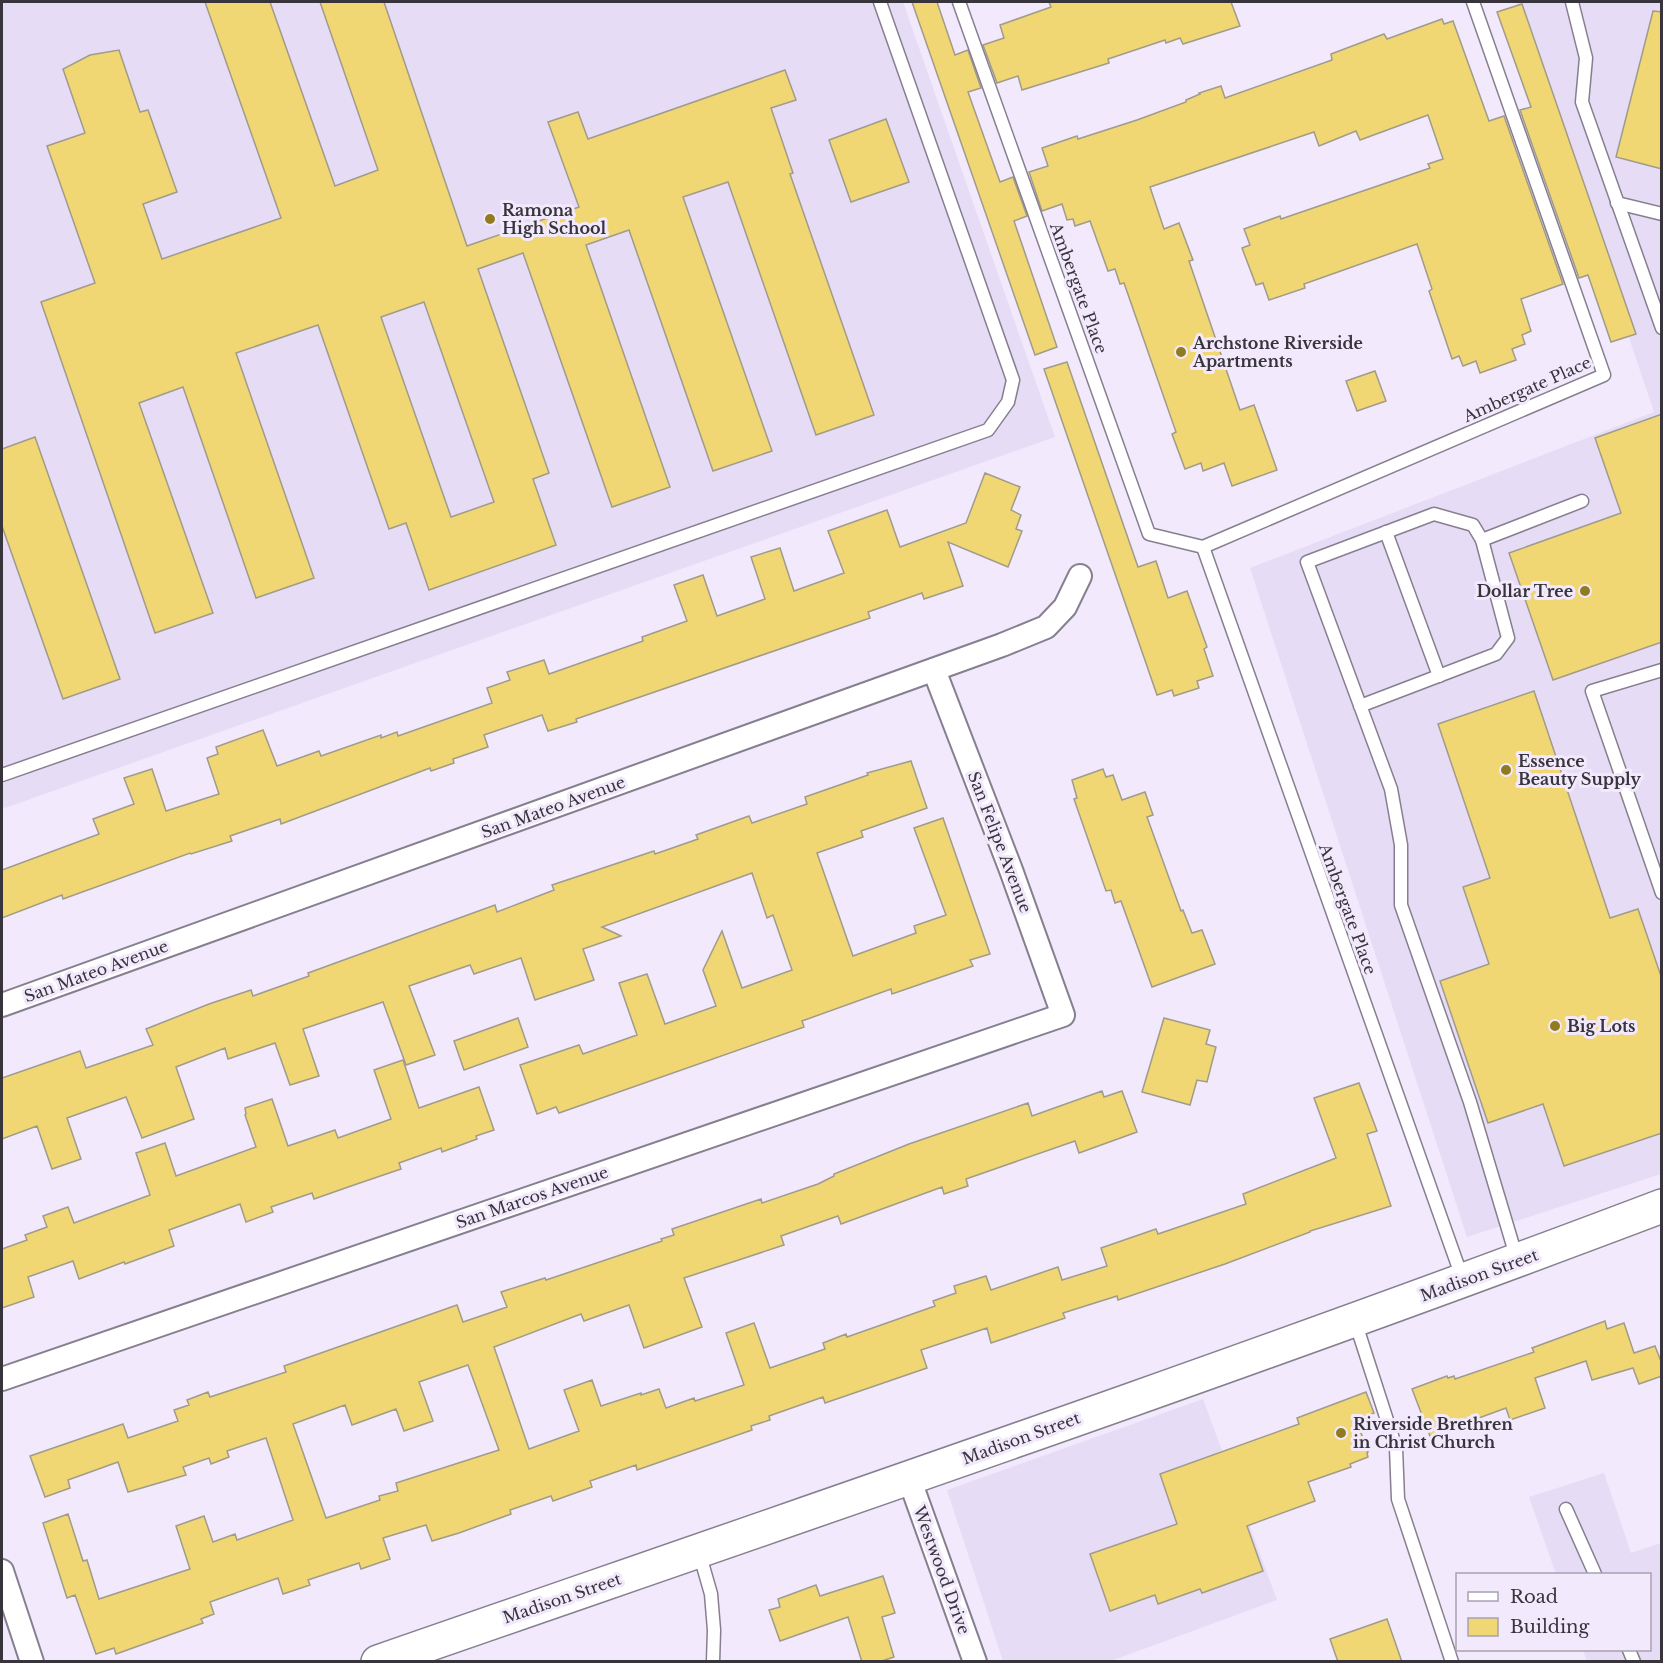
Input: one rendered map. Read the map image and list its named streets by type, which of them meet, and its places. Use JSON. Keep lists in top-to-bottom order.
{
  "streets": {
    "main road": ["Madison Street"],
    "street": [
      "San Mateo Avenue",
      "San Felipe Avenue",
      "San Marcos Avenue",
      "Westwood Drive"
    ],
    "lane": ["Ambergate Place"]
  },
  "crossings": [
    ["Ambergate Place", "Madison Street"],
    ["San Mateo Avenue", "San Felipe Avenue"],
    ["San Felipe Avenue", "San Marcos Avenue"],
    ["Madison Street", "Westwood Drive"]
  ],
  "places": [
    "Ramona High School",
    "Archstone Riverside Apartments",
    "Dollar Tree",
    "Essence Beauty Supply",
    "Big Lots",
    "Riverside Brethren in Christ Church"
  ],
  "legend": ["Road", "Building"]
}
